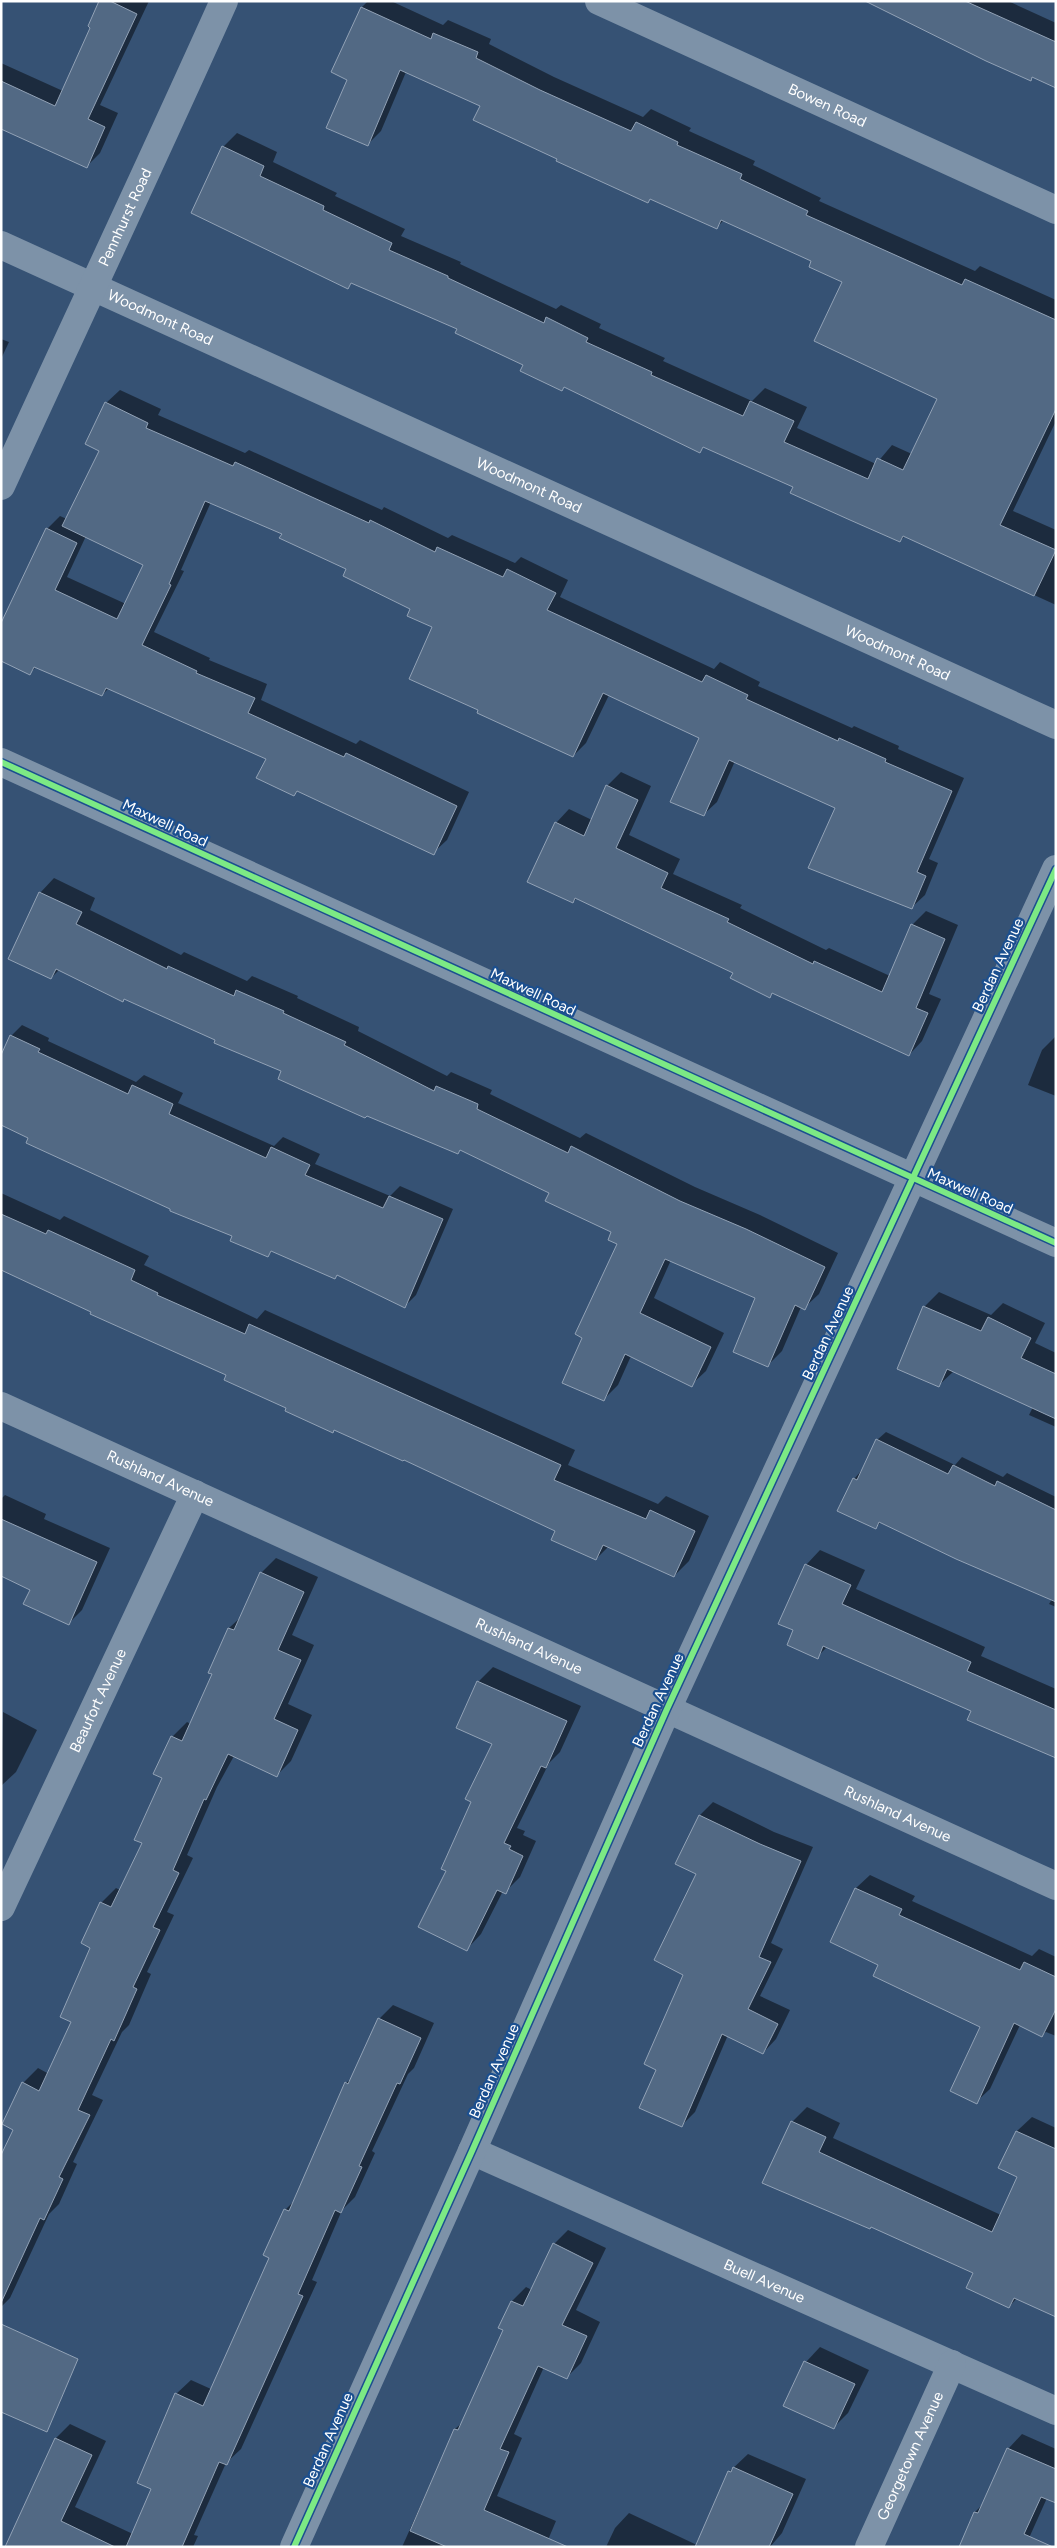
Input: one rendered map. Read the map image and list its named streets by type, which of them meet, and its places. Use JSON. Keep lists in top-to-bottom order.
{
  "streets": {
    "street": [
      "Bowen Road",
      "Pennhurst Road",
      "Woodmont Road",
      "Maxwell Road",
      "Berdan Avenue",
      "Rushland Avenue",
      "Beaufort Avenue",
      "Buell Avenue",
      "Georgetown Avenue"
    ]
  },
  "crossings": [
    ["Pennhurst Road", "Woodmont Road"],
    ["Maxwell Road", "Berdan Avenue"],
    ["Berdan Avenue", "Rushland Avenue"],
    ["Berdan Avenue", "Buell Avenue"],
    ["Rushland Avenue", "Beaufort Avenue"],
    ["Buell Avenue", "Georgetown Avenue"]
  ]
}
